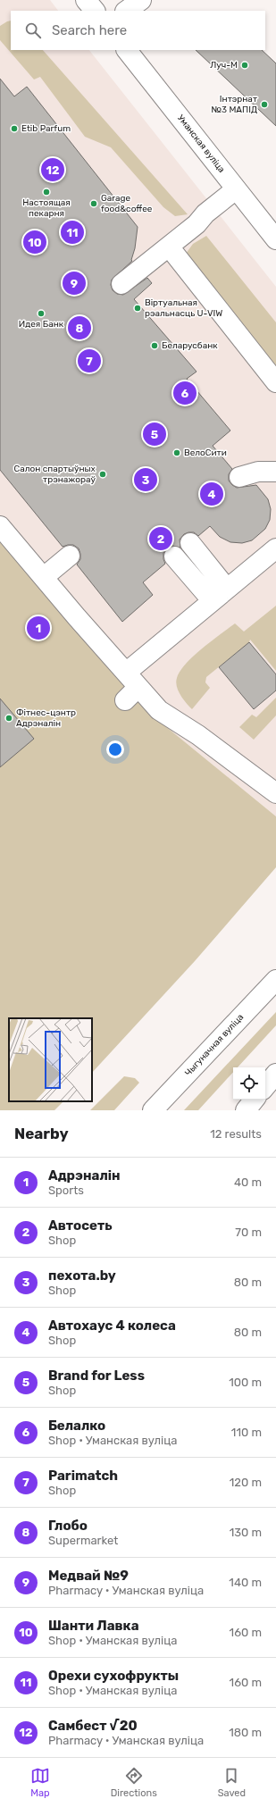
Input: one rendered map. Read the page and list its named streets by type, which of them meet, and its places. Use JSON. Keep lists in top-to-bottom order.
{
  "streets": {
    "main road": ["Уманская вуліца", "Чыгуначная вуліца"]
  },
  "places": [
    "Луч-М",
    "Інтэрнат №3 МАПІД",
    "Etib Parfum",
    "Настоящая пекарня",
    "Garage food&coffee",
    "Віртуальная рэальнасць U-VIW",
    "Идея Банк",
    "Беларусбанк",
    "ВелоСити",
    "Салон спартыўных трэнажораў",
    "Фітнес-цэнтр Адрэналін"
  ],
  "page": {
    "search": "Search here",
    "pins": [
      "12",
      "11",
      "10",
      "9",
      "8",
      "7",
      "6",
      "5",
      "3",
      "4",
      "2",
      "1"
    ],
    "heading": ["Nearby", "12 results"],
    "list": [
      {
        "mark": "1",
        "name": "Адрэналін",
        "note": "Sports",
        "value": "40 m"
      },
      {
        "mark": "2",
        "name": "Автосеть",
        "note": "Shop",
        "value": "70 m"
      },
      {
        "mark": "3",
        "name": "пехота.by",
        "note": "Shop",
        "value": "80 m"
      },
      {
        "mark": "4",
        "name": "Автохаус 4 колеса",
        "note": "Shop",
        "value": "80 m"
      },
      {
        "mark": "5",
        "name": "Brand for Less",
        "note": "Shop",
        "value": "100 m"
      },
      {
        "mark": "6",
        "name": "Белалко",
        "note": "Shop · Уманская вуліца",
        "value": "110 m"
      },
      {
        "mark": "7",
        "name": "Parimatch",
        "note": "Shop",
        "value": "120 m"
      },
      {
        "mark": "8",
        "name": "Глобо",
        "note": "Supermarket",
        "value": "130 m"
      },
      {
        "mark": "9",
        "name": "Медвай №9",
        "note": "Pharmacy · Уманская вуліца",
        "value": "140 m"
      },
      {
        "mark": "10",
        "name": "Шанти Лавка",
        "note": "Shop · Уманская вуліца",
        "value": "160 m"
      },
      {
        "mark": "11",
        "name": "Орехи сухофрукты",
        "note": "Shop · Уманская вуліца",
        "value": "160 m"
      },
      {
        "mark": "12",
        "name": "Самбест √20",
        "note": "Pharmacy · Уманская вуліца",
        "value": "180 m"
      }
    ],
    "nav": ["Map", "Directions", "Saved"]
  }
}
